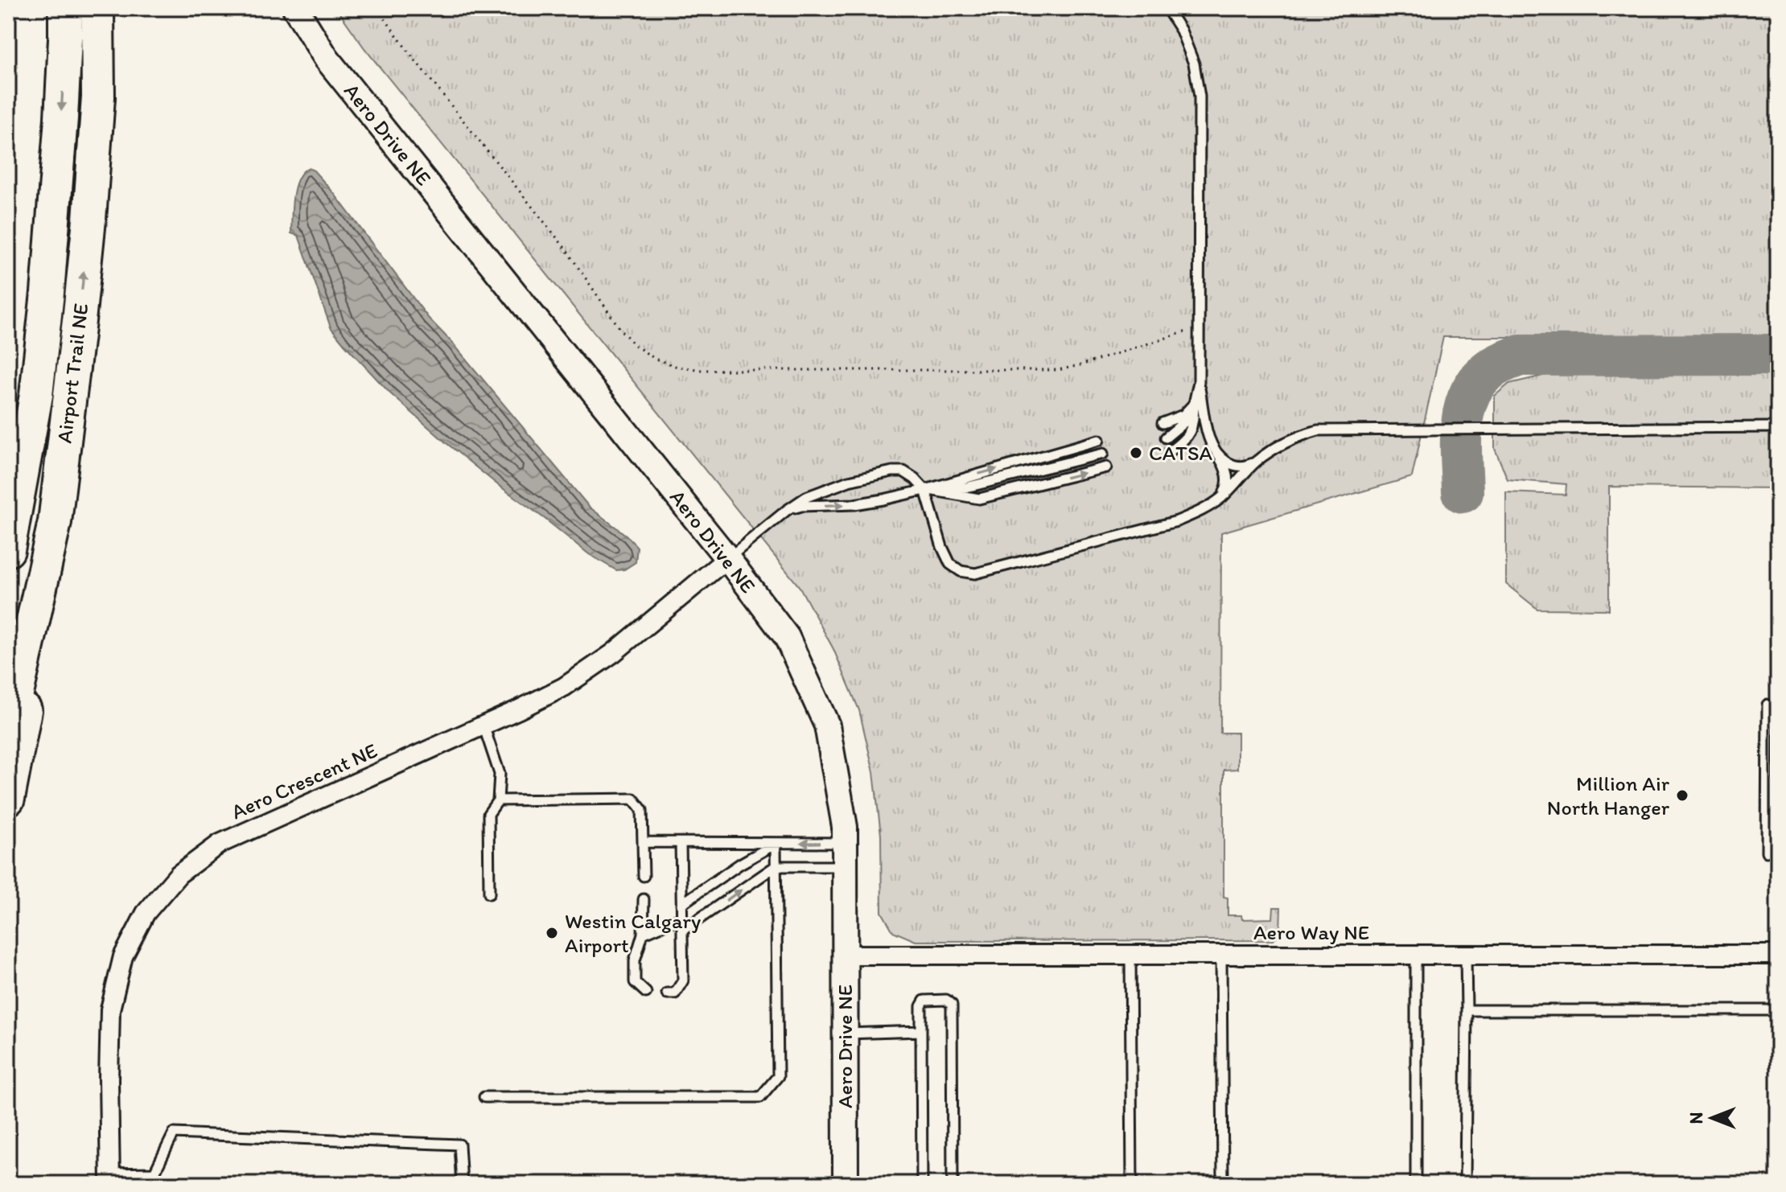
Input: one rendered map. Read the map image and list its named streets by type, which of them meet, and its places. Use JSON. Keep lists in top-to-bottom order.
{
  "streets": {
    "highway": ["Airport Trail NE"],
    "street": ["Aero Drive NE", "Aero Crescent NE", "Aero Way NE"]
  },
  "crossings": [
    ["Aero Drive NE", "Aero Crescent NE"],
    ["Aero Drive NE", "Aero Way NE"]
  ],
  "places": ["CATSA", "Million Air North Hanger", "Westin Calgary Airport"],
  "north": "left"
}
